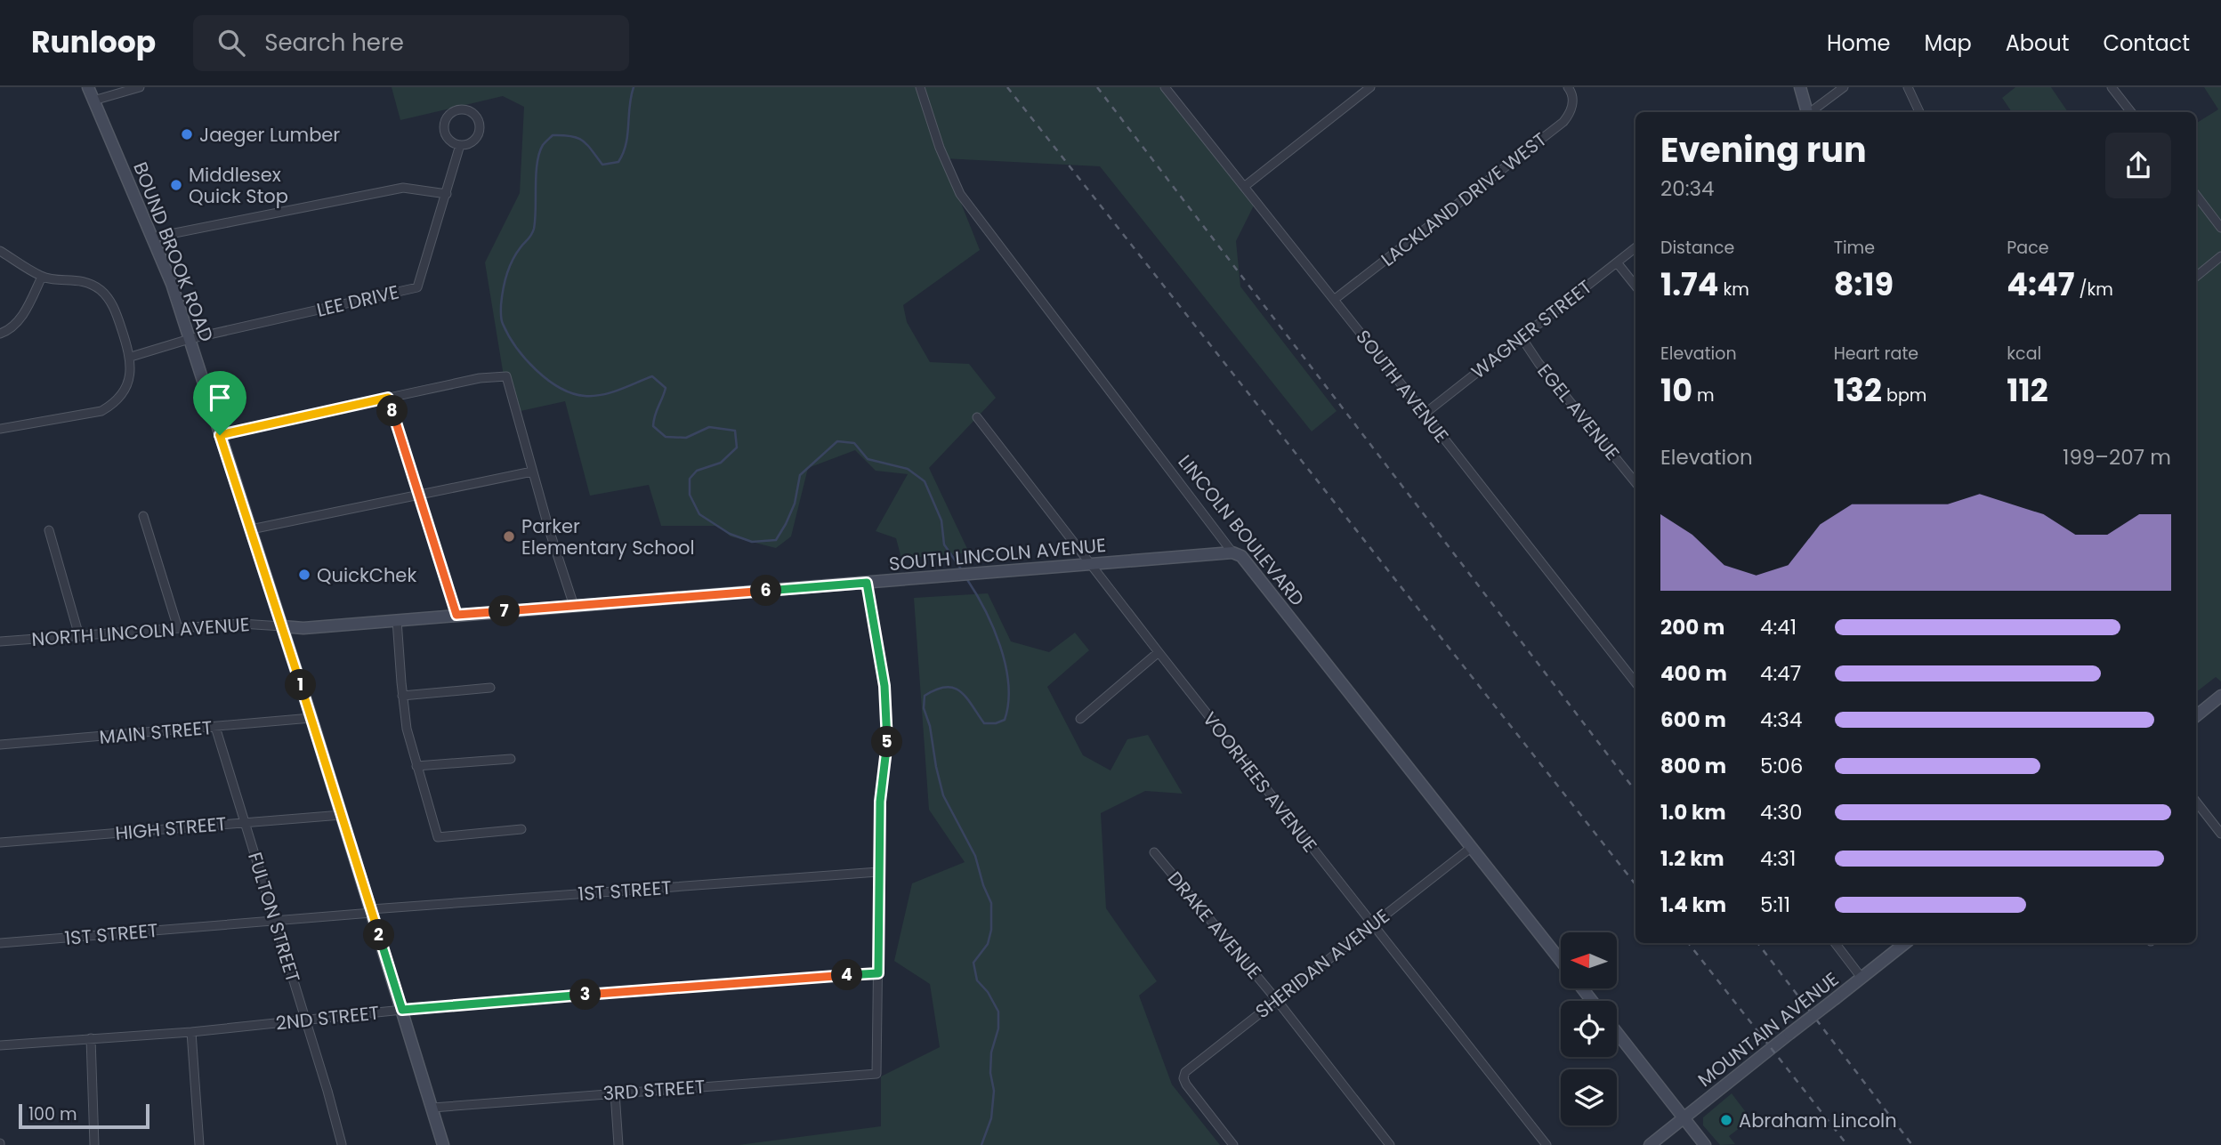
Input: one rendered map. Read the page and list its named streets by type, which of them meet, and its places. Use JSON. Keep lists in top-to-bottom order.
{
  "streets": {
    "street": [
      "LACKLAND DRIVE WEST",
      "BOUND BROOK ROAD",
      "LEE DRIVE",
      "WAGNER STREET",
      "SOUTH AVENUE",
      "EGEL AVENUE",
      "LINCOLN BOULEVARD",
      "SOUTH LINCOLN AVENUE",
      "NORTH LINCOLN AVENUE",
      "MAIN STREET",
      "VOORHEES AVENUE",
      "HIGH STREET",
      "1ST STREET",
      "FULTON STREET",
      "DRAKE AVENUE",
      "SHERIDAN AVENUE",
      "2ND STREET",
      "MOUNTAIN AVENUE",
      "3RD STREET"
    ]
  },
  "crossings": [
    ["LACKLAND DRIVE WEST", "SOUTH AVENUE"],
    ["BOUND BROOK ROAD", "LEE DRIVE"],
    ["BOUND BROOK ROAD", "SOUTH LINCOLN AVENUE"],
    ["BOUND BROOK ROAD", "NORTH LINCOLN AVENUE"],
    ["BOUND BROOK ROAD", "MAIN STREET"],
    ["BOUND BROOK ROAD", "HIGH STREET"],
    ["BOUND BROOK ROAD", "1ST STREET"],
    ["BOUND BROOK ROAD", "2ND STREET"],
    ["BOUND BROOK ROAD", "3RD STREET"],
    ["WAGNER STREET", "SOUTH AVENUE"],
    ["WAGNER STREET", "EGEL AVENUE"],
    ["LINCOLN BOULEVARD", "SOUTH LINCOLN AVENUE"],
    ["LINCOLN BOULEVARD", "SHERIDAN AVENUE"],
    ["SOUTH LINCOLN AVENUE", "NORTH LINCOLN AVENUE"],
    ["SOUTH LINCOLN AVENUE", "VOORHEES AVENUE"],
    ["MAIN STREET", "FULTON STREET"],
    ["VOORHEES AVENUE", "SHERIDAN AVENUE"],
    ["HIGH STREET", "FULTON STREET"],
    ["1ST STREET", "FULTON STREET"],
    ["FULTON STREET", "2ND STREET"],
    ["DRAKE AVENUE", "SHERIDAN AVENUE"],
    ["2ND STREET", "3RD STREET"]
  ],
  "places": [
    "Jaeger Lumber",
    "Middlesex Quick Stop",
    "Parker Elementary School",
    "QuickChek",
    "Abraham Lincoln"
  ],
  "scale_bar": "100 m",
  "north": "left",
  "page": {
    "header": "Runloop",
    "search": "Search here",
    "nav": [
      "Home",
      "Map",
      "About",
      "Contact"
    ],
    "heading": ["Evening run", "20:34"],
    "stats": [
      ["Distance", "1.74 km"],
      ["Time", "8:19"],
      ["Pace", "4:47 /km"],
      ["Elevation", "10 m"],
      ["Heart rate", "132 bpm"],
      ["kcal", "112"]
    ],
    "pins": [
      "8",
      "6",
      "7",
      "1",
      "5",
      "2",
      "4",
      "3"
    ],
    "chart": ["Elevation", "199–207 m"],
    "list": [
      {
        "name": "200 m",
        "note": "4:41"
      },
      {
        "name": "400 m",
        "note": "4:47"
      },
      {
        "name": "600 m",
        "note": "4:34"
      },
      {
        "name": "800 m",
        "note": "5:06"
      },
      {
        "name": "1.0 km",
        "note": "4:30"
      },
      {
        "name": "1.2 km",
        "note": "4:31"
      },
      {
        "name": "1.4 km",
        "note": "5:11"
      }
    ],
    "scale": "100 m"
  }
}
